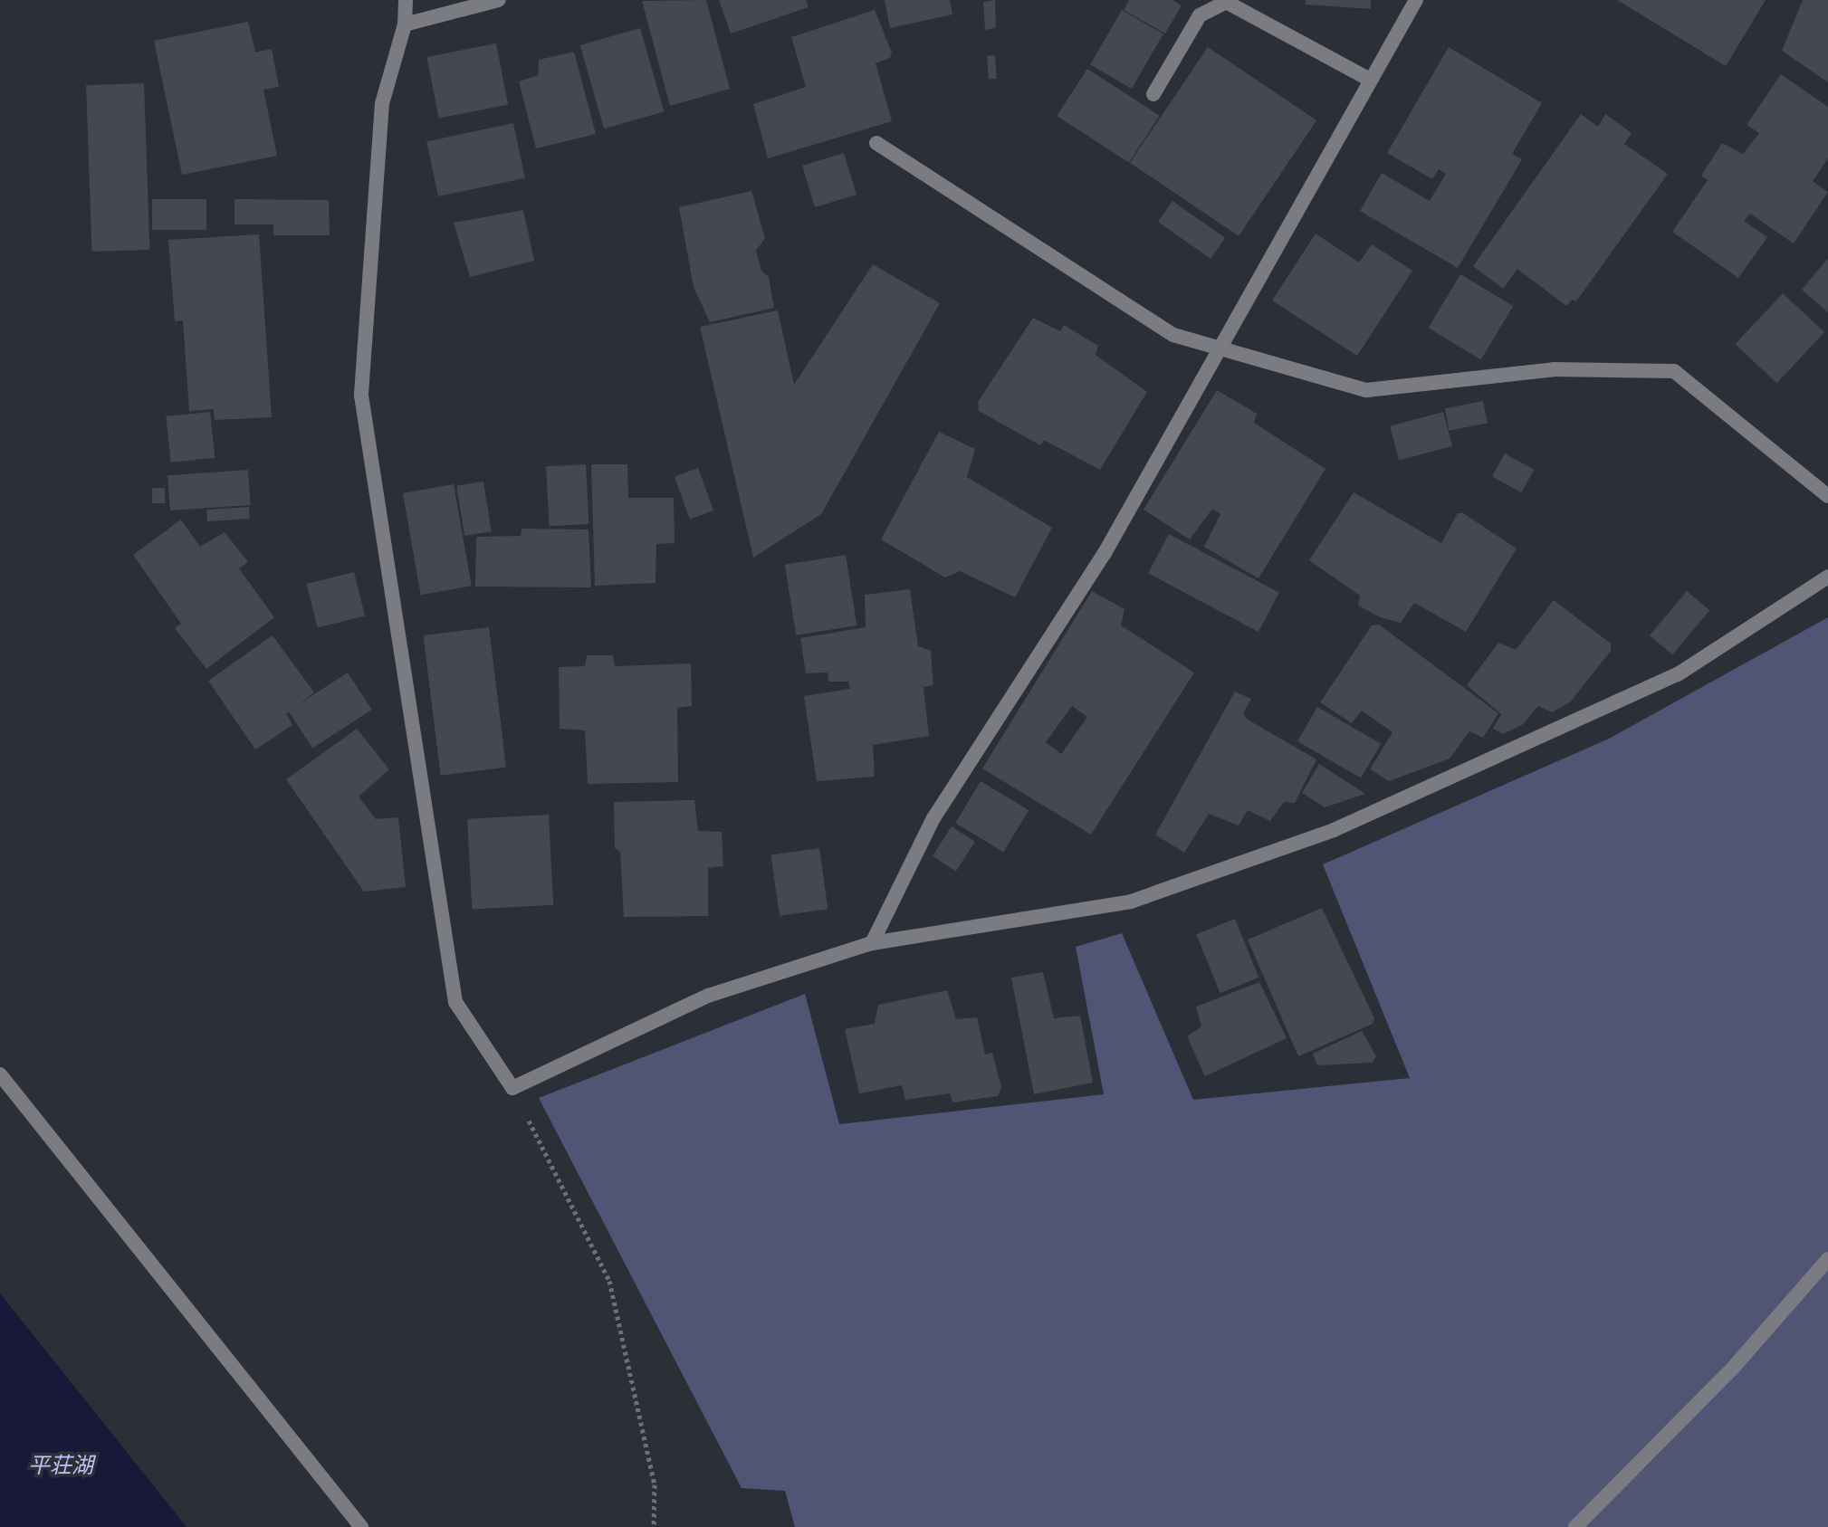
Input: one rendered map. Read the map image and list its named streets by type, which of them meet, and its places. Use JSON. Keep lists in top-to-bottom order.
{
  "water": ["平荘湖"]
}
